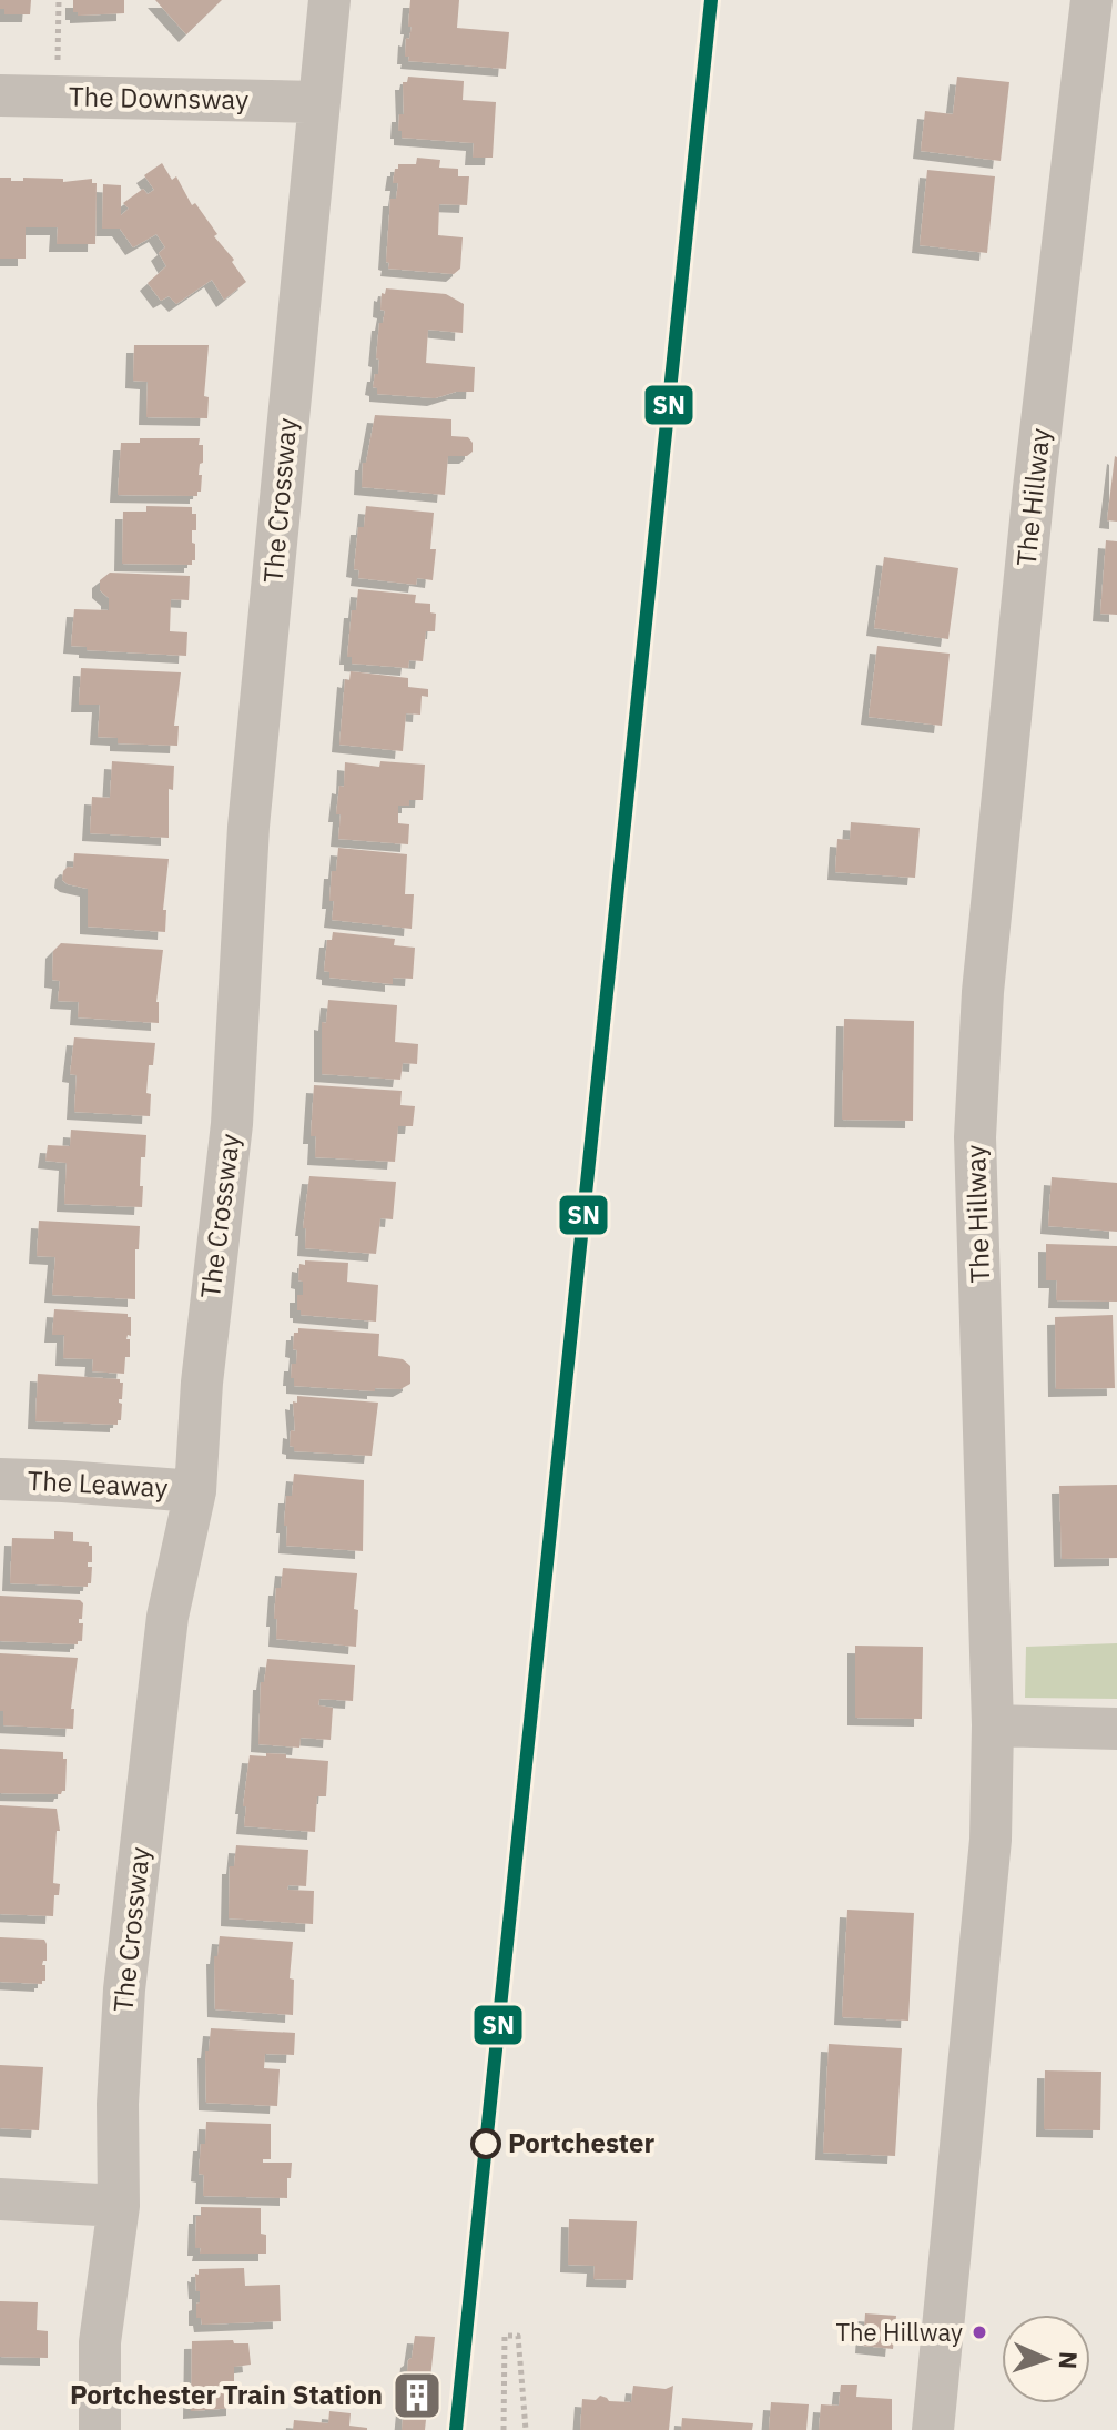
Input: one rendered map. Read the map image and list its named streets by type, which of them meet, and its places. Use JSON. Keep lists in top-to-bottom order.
{
  "streets": {
    "street": [
      "The Downsway",
      "The Hillway",
      "The Crossway",
      "The Leaway"
    ]
  },
  "crossings": [
    ["The Downsway", "The Crossway"],
    ["The Crossway", "The Leaway"]
  ],
  "places": {
    "other": ["Portchester", "The Hillway"],
    "building": ["Portchester Train Station"]
  },
  "lines": ["transit line SN"],
  "north": "right"
}
